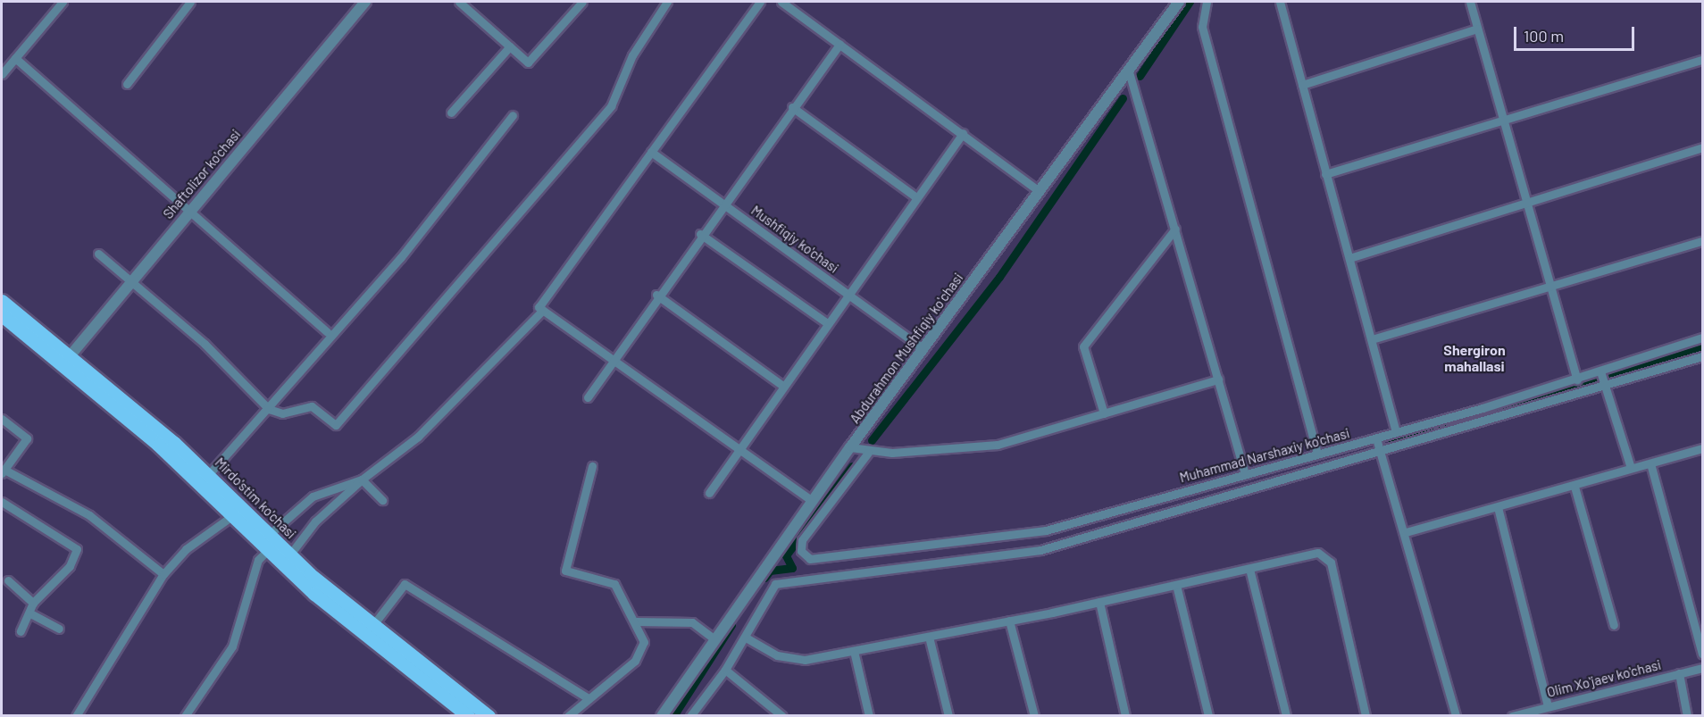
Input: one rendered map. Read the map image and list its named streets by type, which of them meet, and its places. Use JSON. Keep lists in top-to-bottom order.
{
  "streets": {
    "main road": ["Mirdo'stim ko'chasi"],
    "street": [
      "Shaftolizor ko'chasi",
      "Mushfiqiy ko'chasi",
      "Abdurahmon Mushfiqiy koʻchasi",
      "Muhammad Narshaxiy ko'chasi",
      "Olim Xoʻjaev ko'chasi"
    ]
  },
  "crossings": [
    ["Shaftolizor ko'chasi", "Mirdo'stim ko'chasi"],
    ["Mushfiqiy ko'chasi", "Abdurahmon Mushfiqiy koʻchasi"]
  ],
  "districts": ["Shergiron mahallasi"],
  "scale_bar": "100 m"
}
